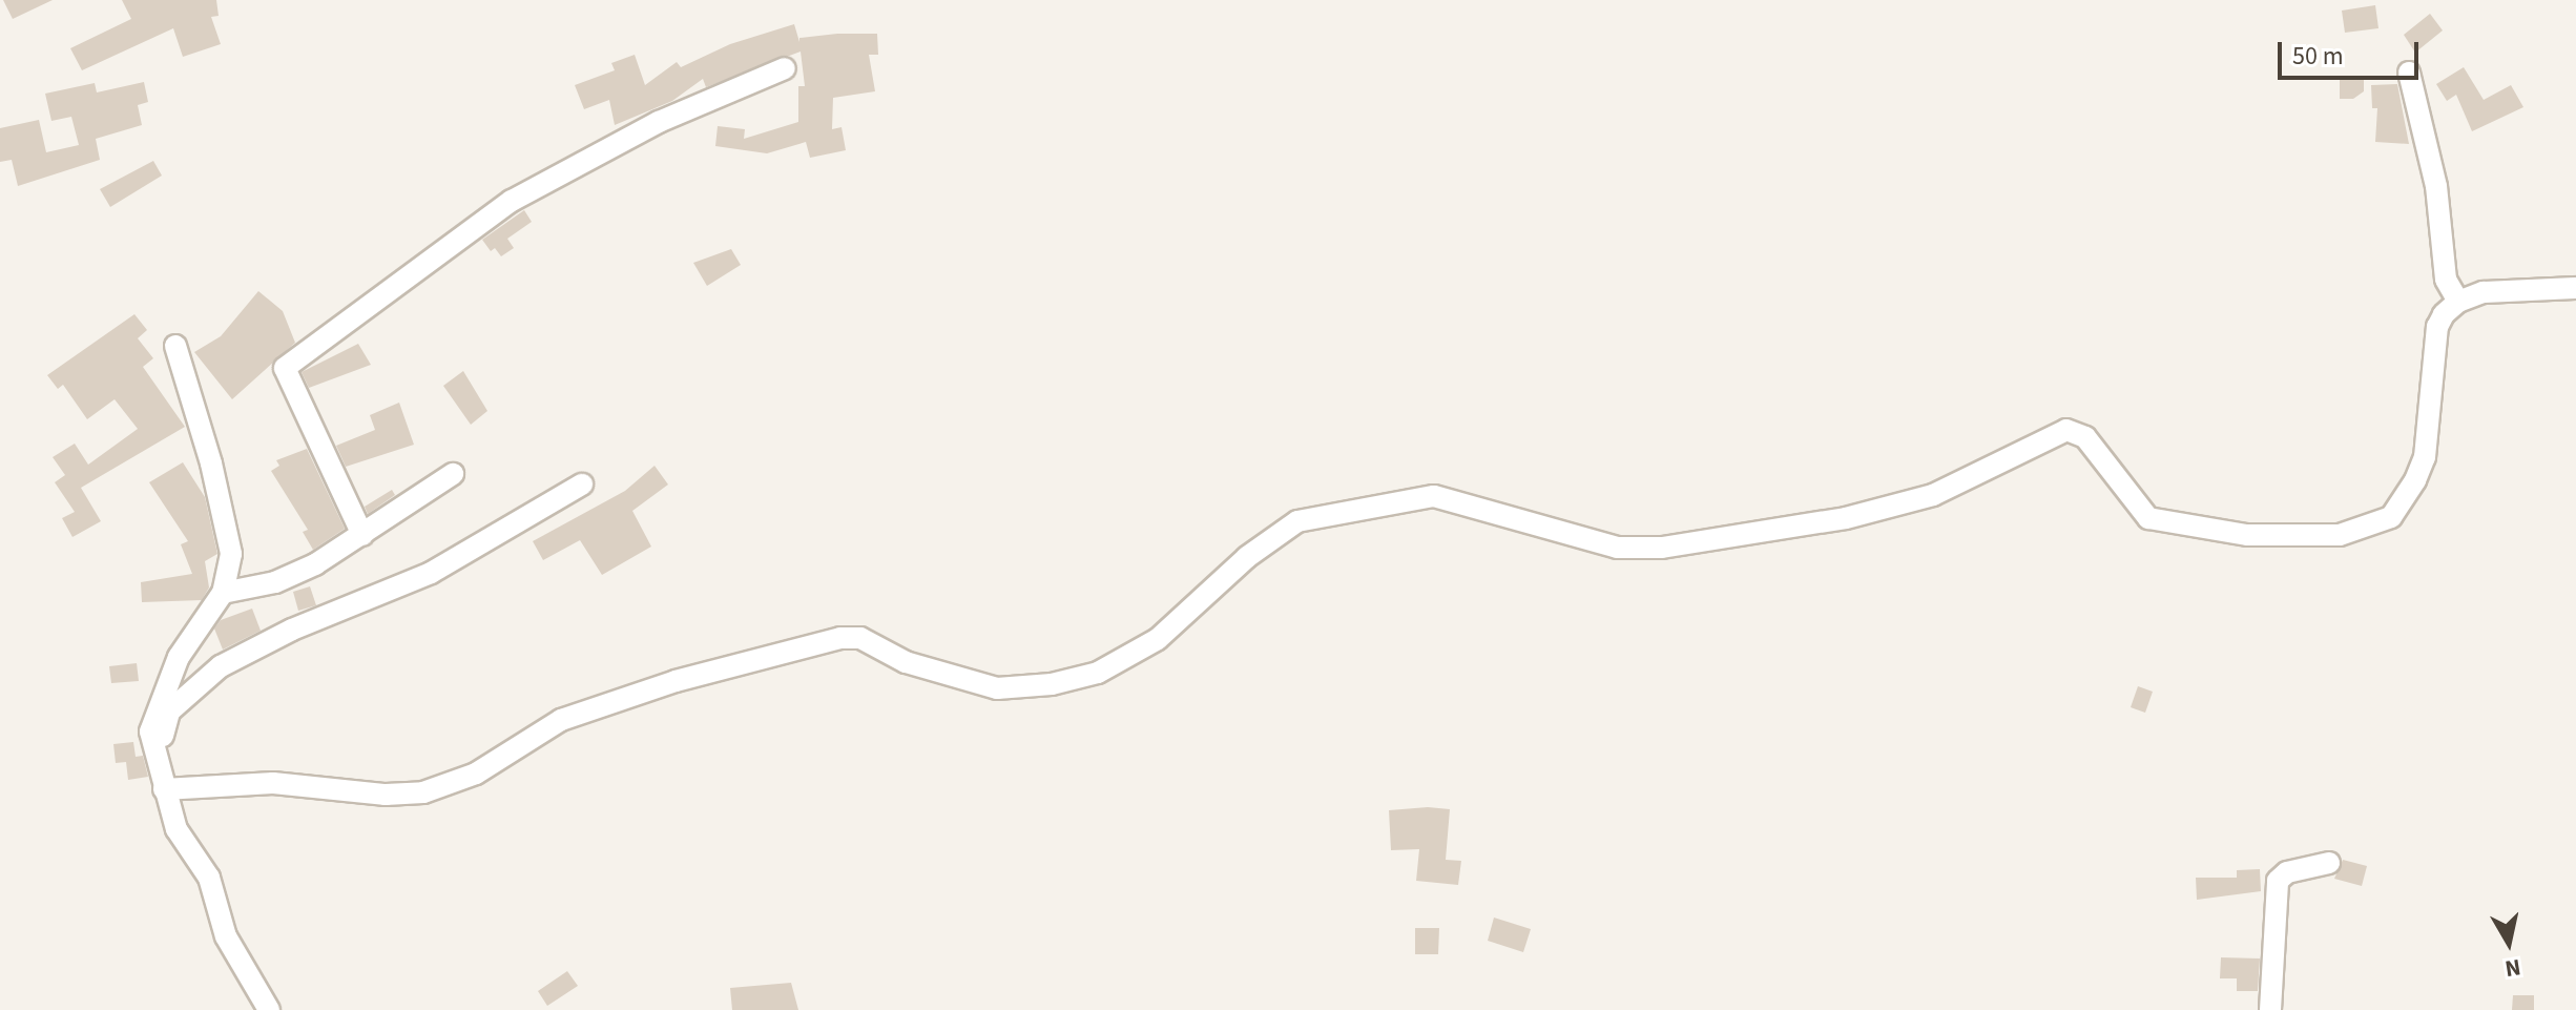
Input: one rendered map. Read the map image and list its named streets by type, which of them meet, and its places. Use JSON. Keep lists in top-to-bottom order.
{
  "scale_bar": "50 m",
  "north": "bottom"
}
